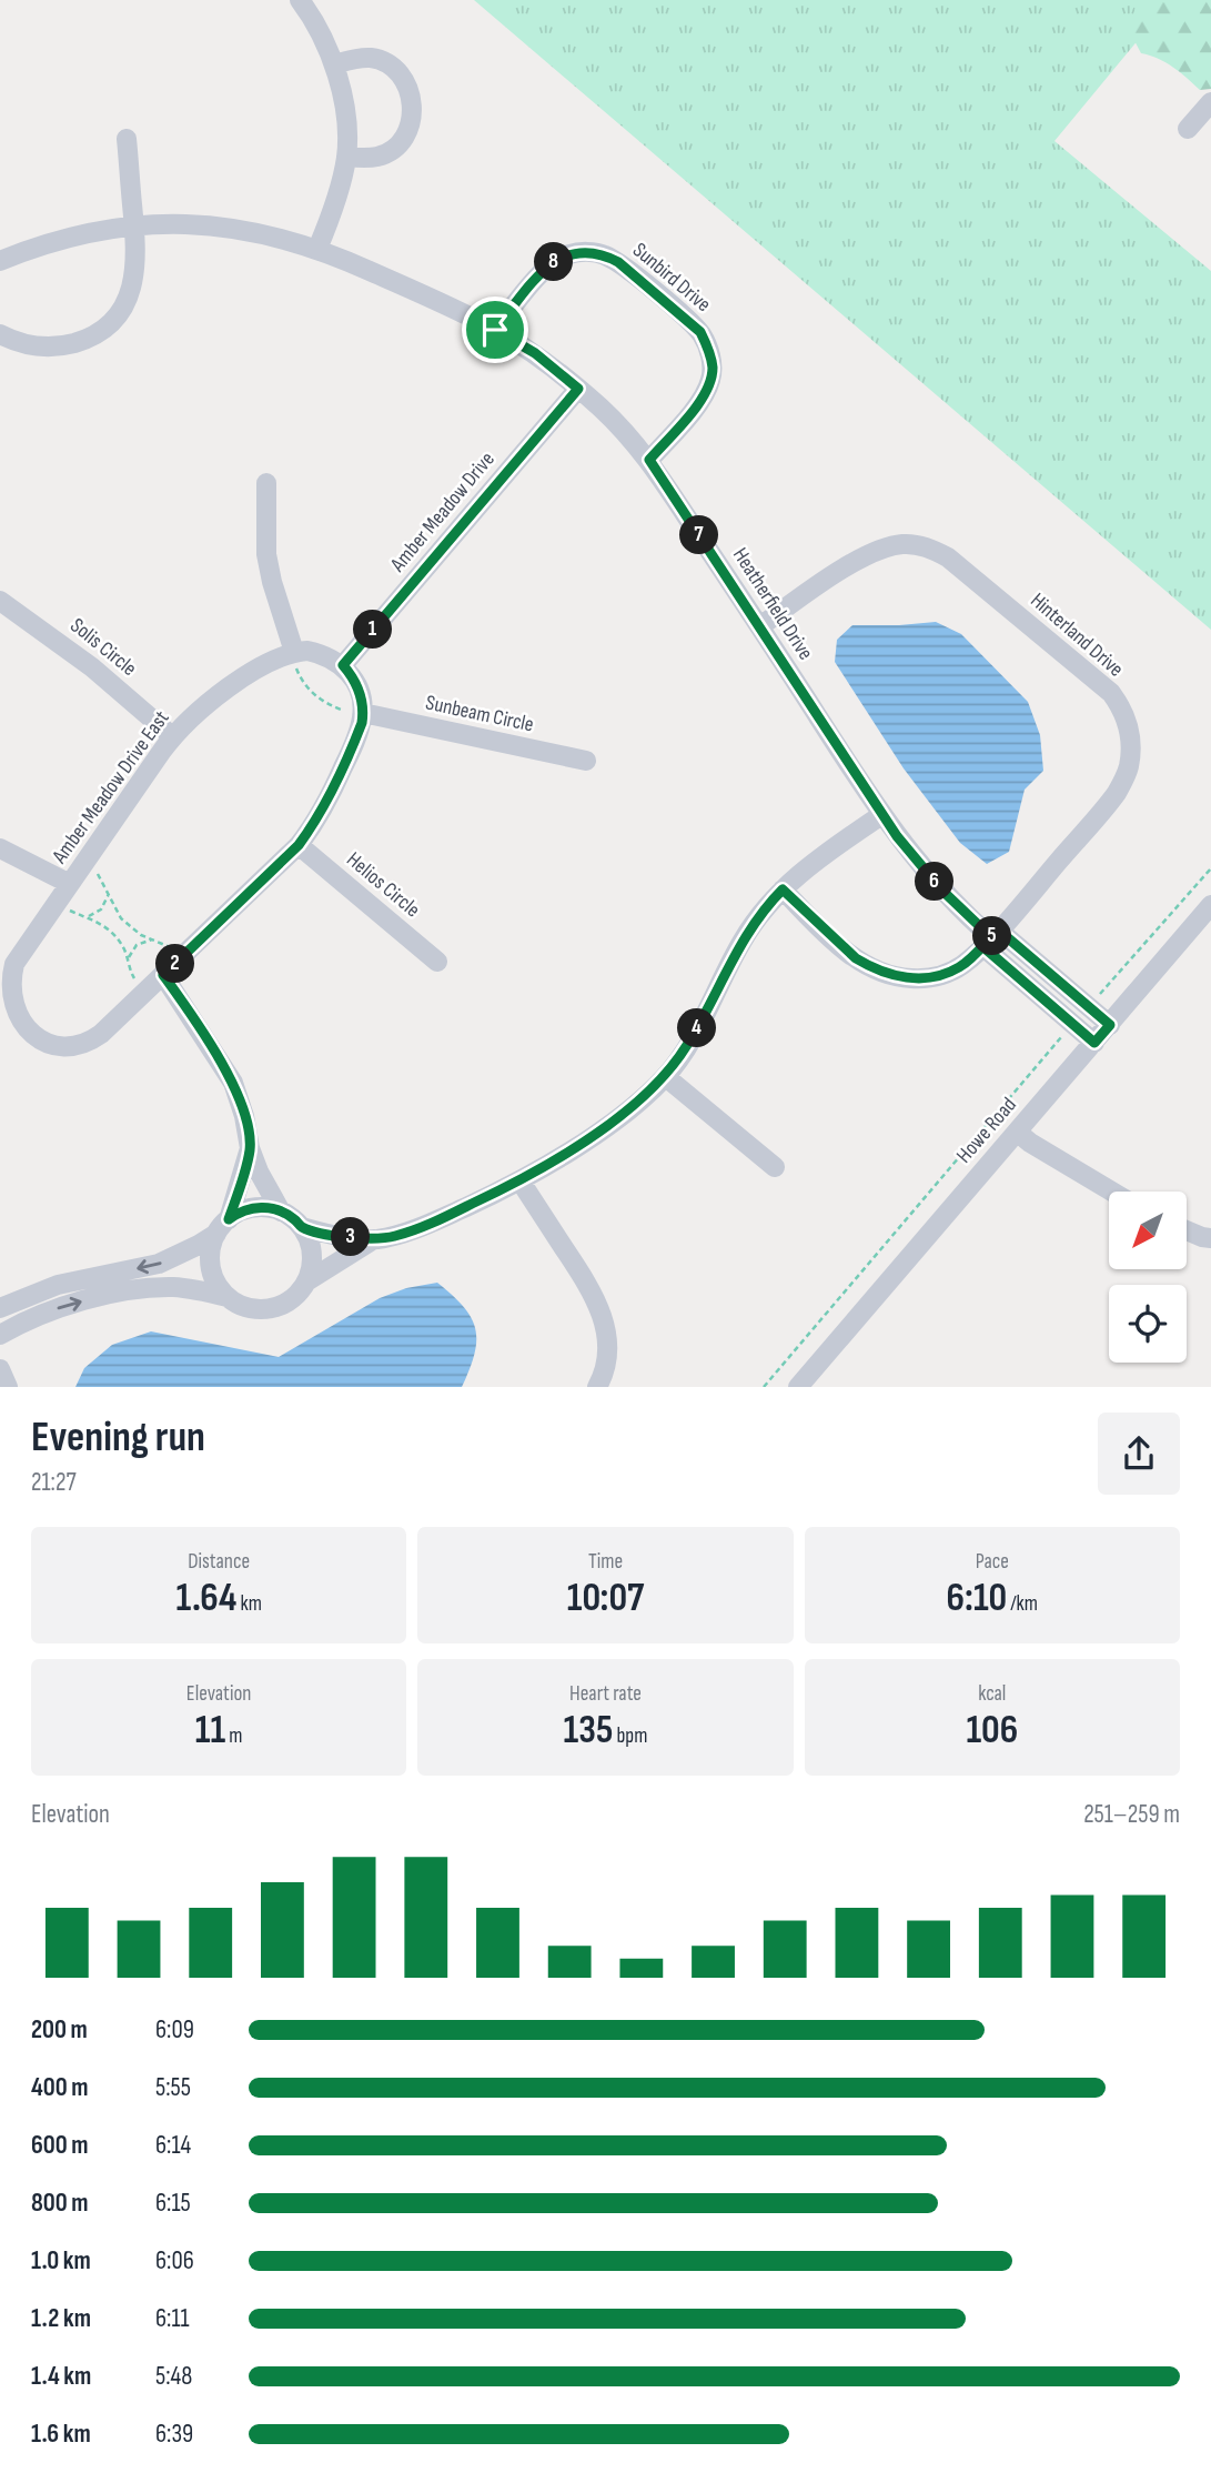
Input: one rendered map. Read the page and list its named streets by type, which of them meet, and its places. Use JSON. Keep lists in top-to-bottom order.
{
  "streets": {
    "street": [
      "Sunbird Drive",
      "Amber Meadow Drive",
      "Heatherfield Drive",
      "Hinterland Drive",
      "Solis Circle",
      "Sunbeam Circle",
      "Amber Meadow Drive East",
      "Helios Circle",
      "Howe Road"
    ]
  },
  "crossings": [
    ["Sunbird Drive", "Heatherfield Drive"],
    ["Amber Meadow Drive", "Heatherfield Drive"],
    ["Heatherfield Drive", "Hinterland Drive"],
    ["Heatherfield Drive", "Howe Road"],
    ["Solis Circle", "Amber Meadow Drive East"]
  ],
  "north": "bottom left",
  "page": {
    "pins": [
      "8",
      "7",
      "1",
      "6",
      "5",
      "2",
      "4",
      "3"
    ],
    "heading": ["Evening run", "21:27"],
    "stats": [
      ["Distance", "1.64 km"],
      ["Time", "10:07"],
      ["Pace", "6:10 /km"],
      ["Elevation", "11 m"],
      ["Heart rate", "135 bpm"],
      ["kcal", "106"]
    ],
    "chart": ["Elevation", "251–259 m"],
    "list": [
      {
        "name": "200 m",
        "note": "6:09"
      },
      {
        "name": "400 m",
        "note": "5:55"
      },
      {
        "name": "600 m",
        "note": "6:14"
      },
      {
        "name": "800 m",
        "note": "6:15"
      },
      {
        "name": "1.0 km",
        "note": "6:06"
      },
      {
        "name": "1.2 km",
        "note": "6:11"
      },
      {
        "name": "1.4 km",
        "note": "5:48"
      },
      {
        "name": "1.6 km",
        "note": "6:39"
      }
    ]
  }
}
